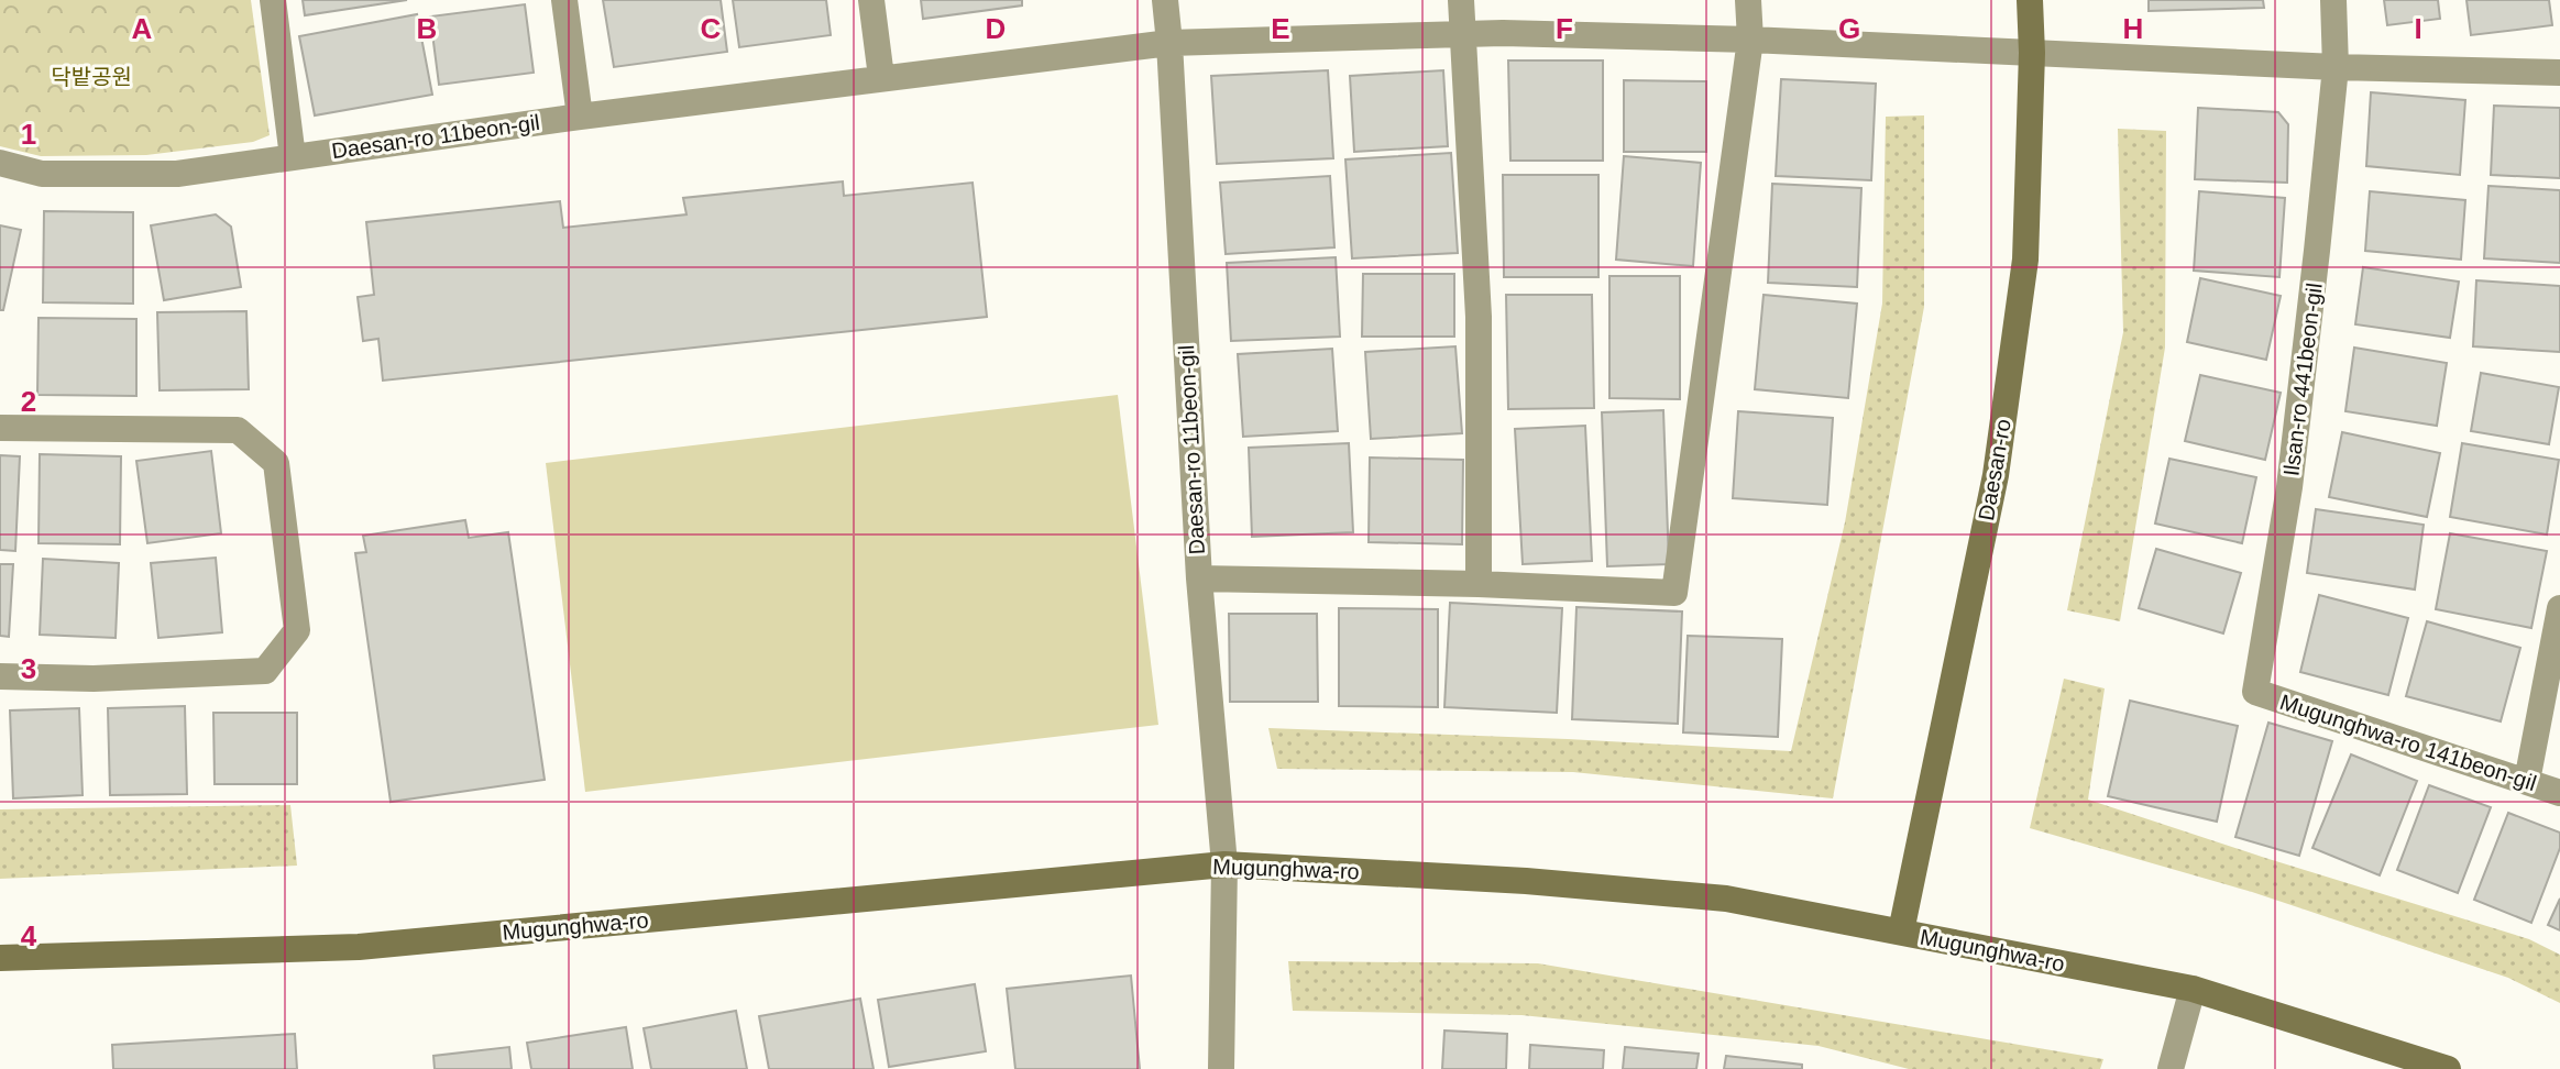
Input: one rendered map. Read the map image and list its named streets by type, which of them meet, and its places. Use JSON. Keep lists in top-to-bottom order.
{
  "streets": {
    "main road": ["Daesan-ro", "Mugunghwa-ro"],
    "street": ["Daesan-ro 11beon-gil", "Ilsan-ro 441beon-gil", "Mugunghwa-ro 141beon-gil"]
  },
  "crossings": [
    ["Daesan-ro 11beon-gil", "Daesan-ro"],
    ["Ilsan-ro 441beon-gil", "Mugunghwa-ro 141beon-gil"],
    ["Daesan-ro", "Mugunghwa-ro"]
  ],
  "parks": ["닥밭공원"],
  "grid": {
    "columns": [
      "A",
      "B",
      "C",
      "D",
      "E",
      "F",
      "G",
      "H",
      "I"
    ],
    "rows": [
      "1",
      "2",
      "3",
      "4"
    ]
  }
}
